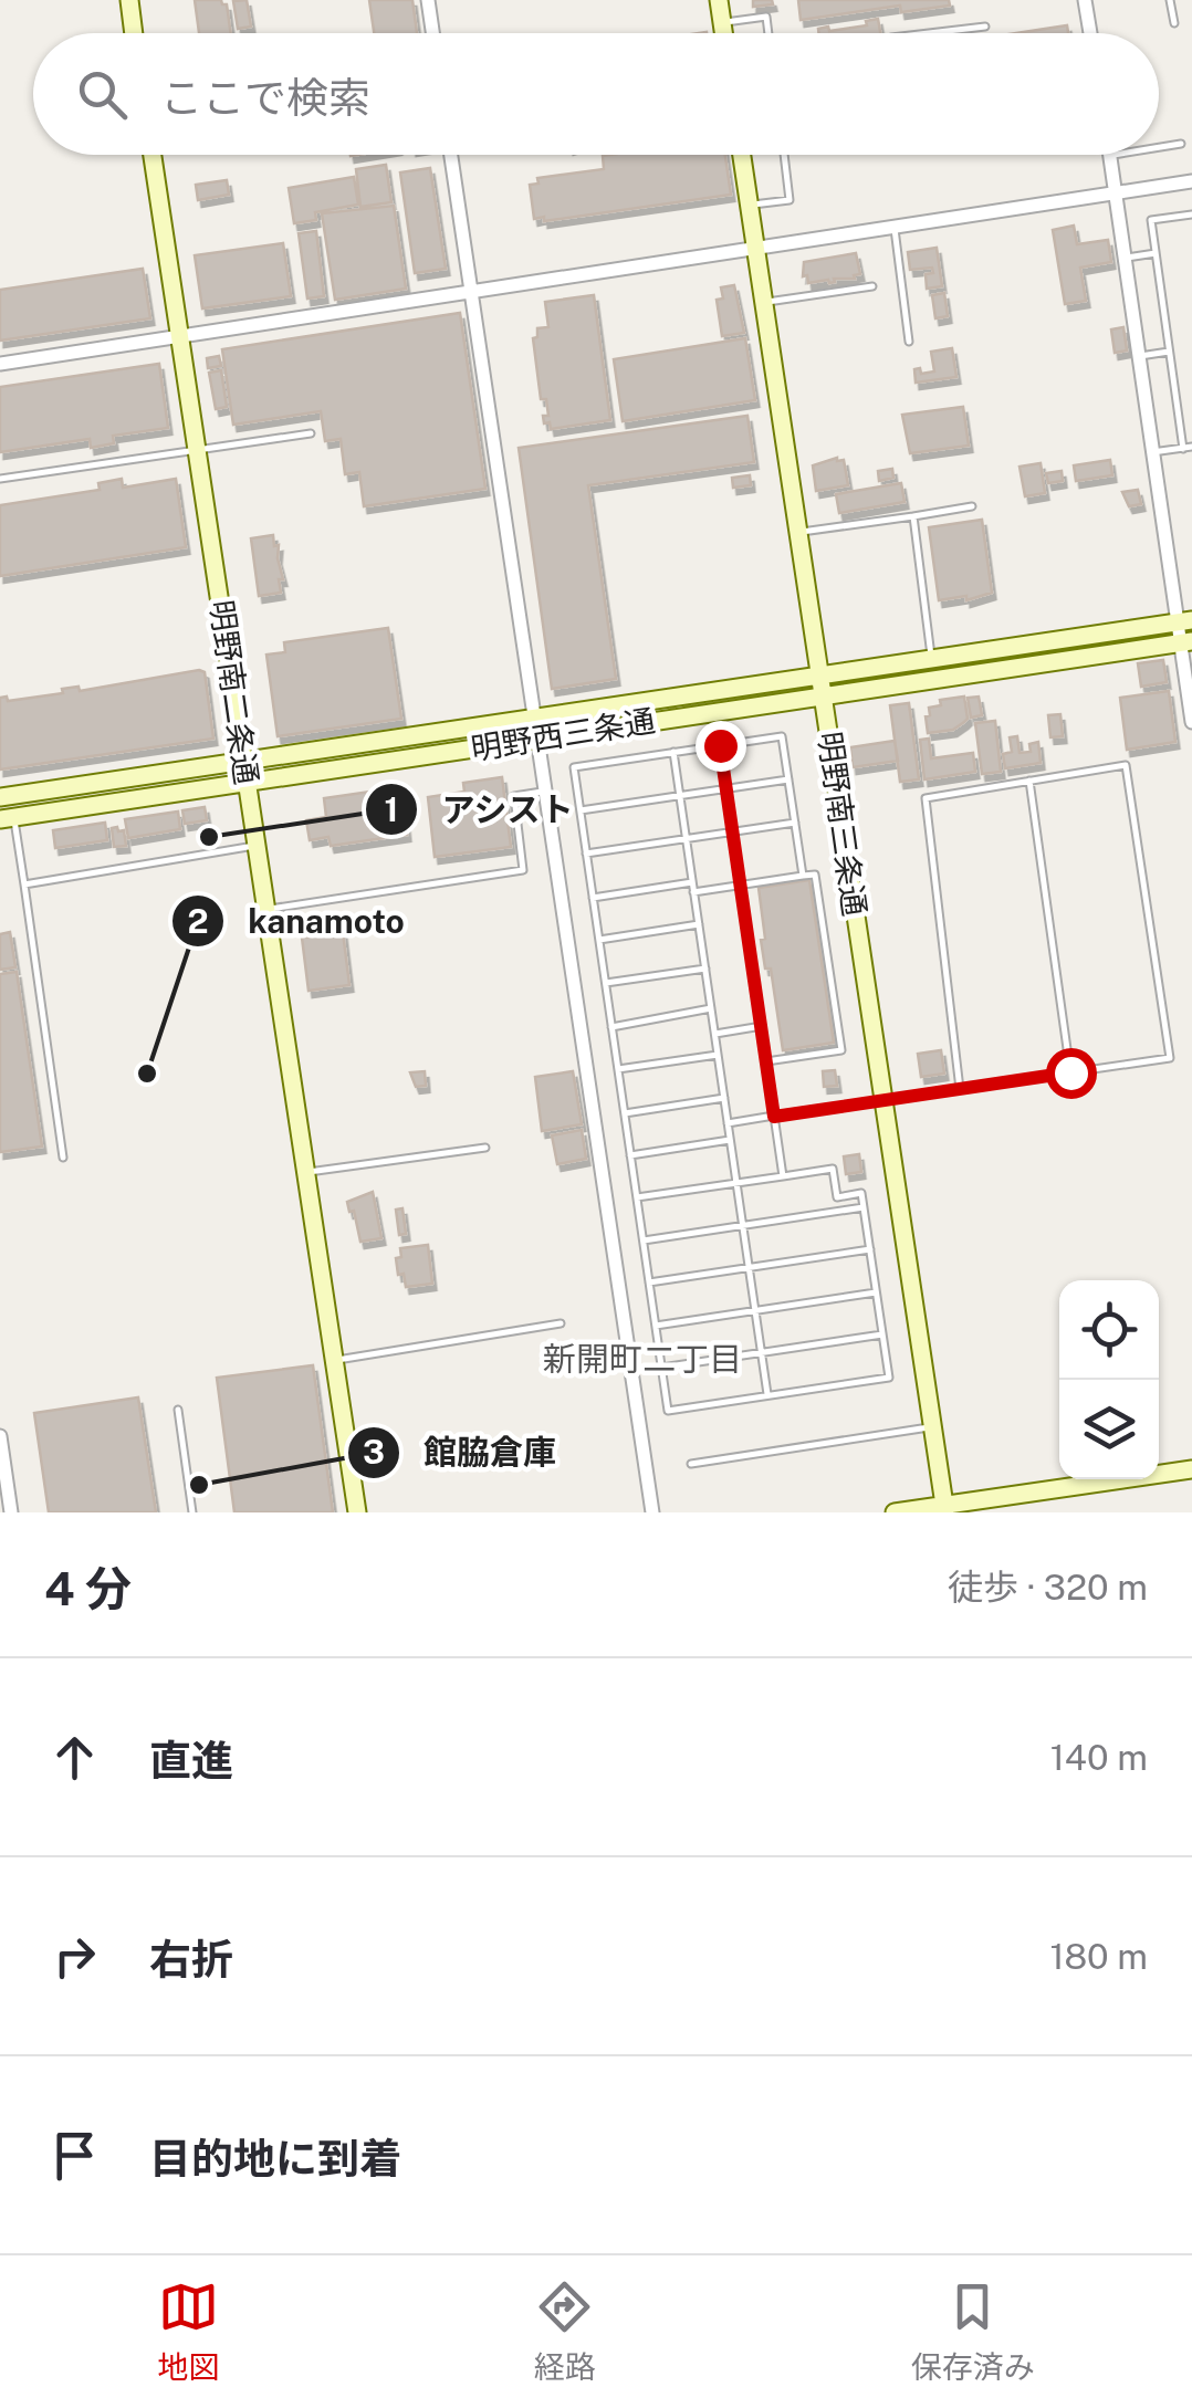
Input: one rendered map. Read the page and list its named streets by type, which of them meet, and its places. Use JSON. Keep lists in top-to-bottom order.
{
  "streets": {
    "street": ["明野南二条通", "明野西三条通", "明野南三条通"]
  },
  "crossings": [
    ["明野南二条通", "明野西三条通"],
    ["明野西三条通", "明野南三条通"]
  ],
  "districts": ["新開町二丁目"],
  "places": ["アシスト", "kanamoto", "館脇倉庫"],
  "page": {
    "search": "ここで検索",
    "heading": ["4 分", "徒歩 · 320 m"],
    "list": [
      ["直進", "140 m"],
      ["右折", "180 m"],
      "目的地に到着"
    ],
    "nav": ["地図", "経路", "保存済み"]
  }
}
